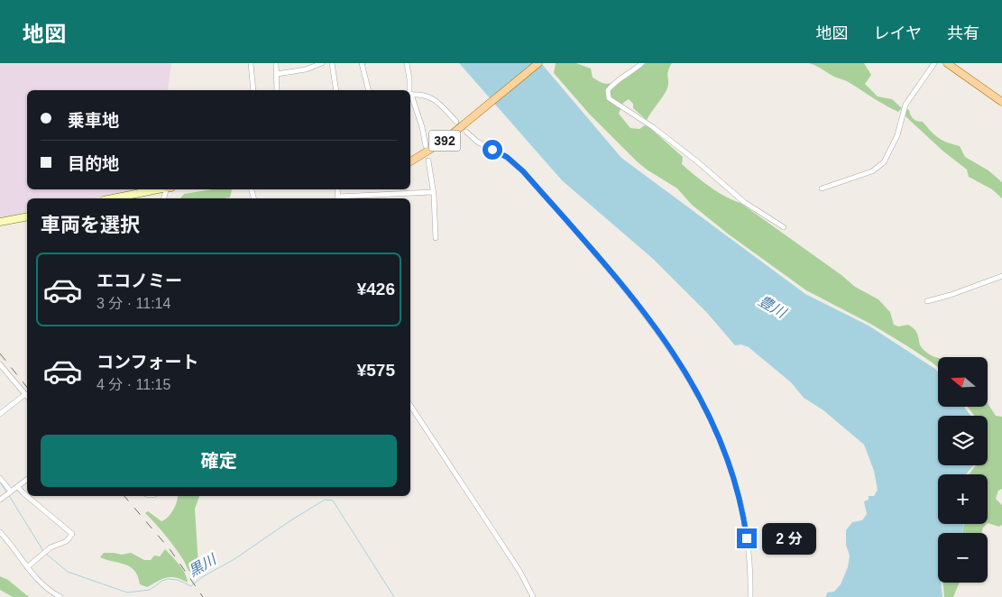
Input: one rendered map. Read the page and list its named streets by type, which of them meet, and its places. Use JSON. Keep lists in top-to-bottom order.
{
  "streets": {
    "main road": ["392"]
  },
  "water": ["豊川", "黒川"],
  "north": "left",
  "page": {
    "header": "地図",
    "nav": ["地図", "レイヤ", "共有"],
    "banner": ["乗車地", "目的地"],
    "heading": "車両を選択",
    "list": [
      {
        "name": "エコノミー",
        "note": "3 分 · 11:14",
        "value": "¥426"
      },
      {
        "name": "コンフォート",
        "note": "4 分 · 11:15",
        "value": "¥575"
      }
    ],
    "map_buttons": ["+", "−"],
    "buttons": "確定",
    "bubble": "2 分"
  }
}
